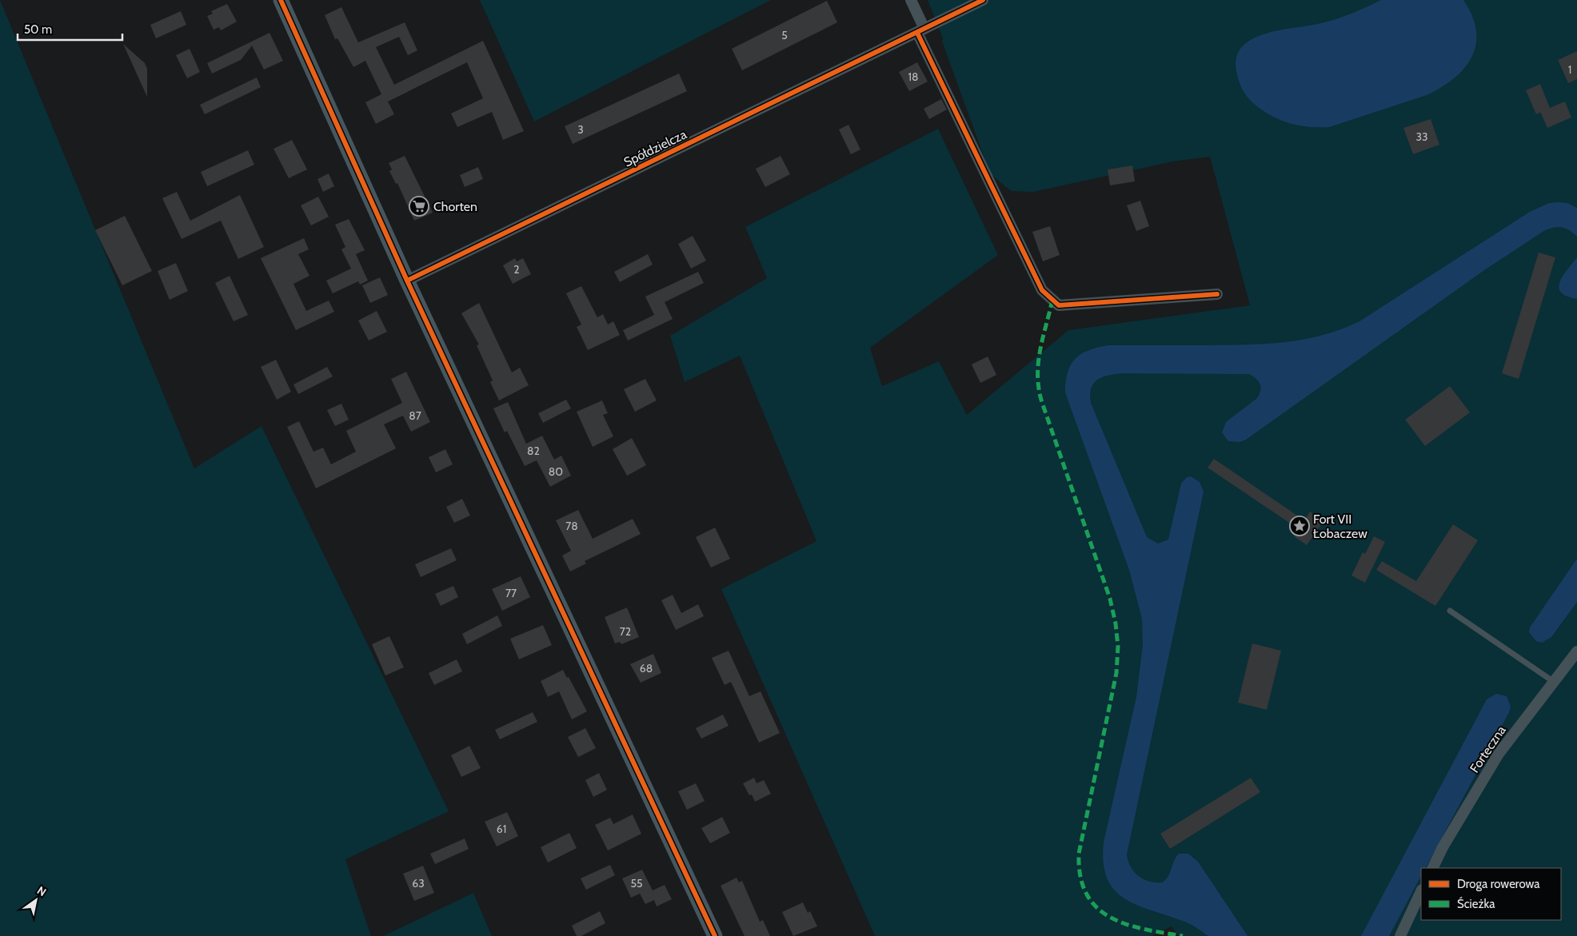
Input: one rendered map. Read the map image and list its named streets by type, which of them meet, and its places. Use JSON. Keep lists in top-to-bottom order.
{
  "streets": {
    "street": ["Spółdzielcza", "Forteczna"]
  },
  "places": {
    "supermarket": ["Chorten"],
    "place": ["Fort VII Łobaczew"]
  },
  "house_numbers": [
    "5",
    "1",
    "18",
    "3",
    "33",
    "2",
    "87",
    "82",
    "80",
    "78",
    "77",
    "72",
    "68",
    "61",
    "63",
    "55"
  ],
  "legend": ["Droga rowerowa", "Ścieżka"],
  "scale_bar": "50 m",
  "north": "top right"
}
